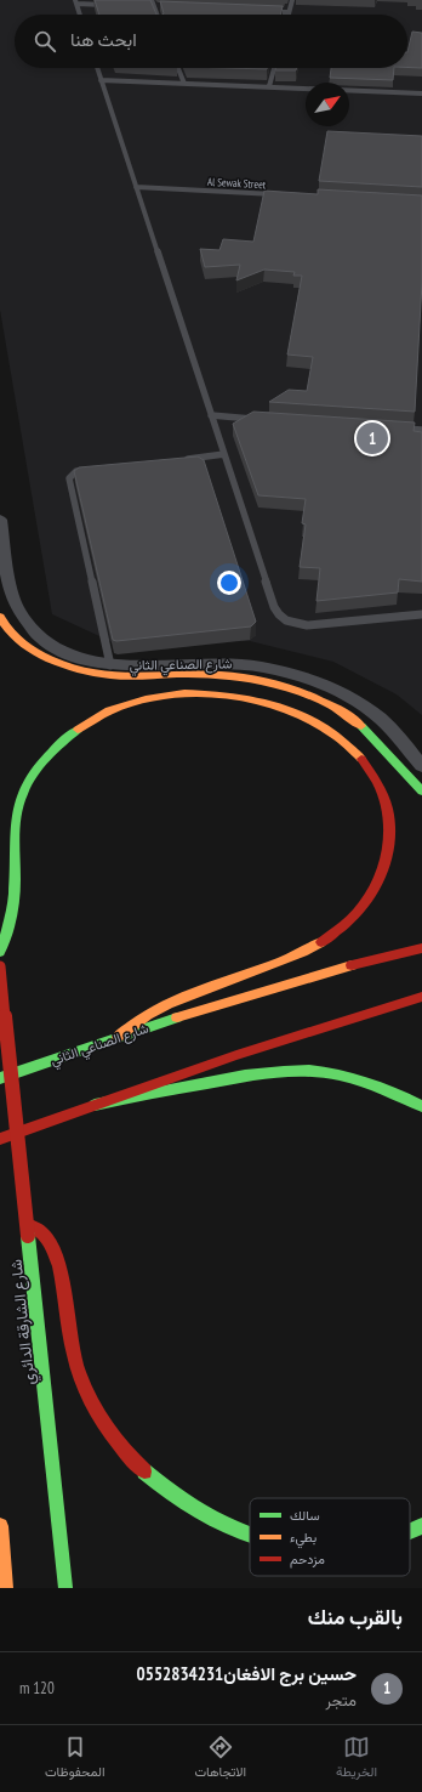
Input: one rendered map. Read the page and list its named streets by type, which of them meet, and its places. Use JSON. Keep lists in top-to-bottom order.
{
  "streets": {
    "main road": ["شارع الصناعي الثاني", "شارع الشارقة الدائري"],
    "lane": ["Al Sewak Street"]
  },
  "legend": ["سالك", "بطيء", "مزدحم"],
  "north": "top right",
  "page": {
    "search": "ابحث هنا",
    "pins": "1",
    "heading": "بالقرب منك",
    "list": [
      {
        "mark": "1",
        "name": "حسين برج الافغان0552834231",
        "note": "متجر",
        "value": "120 m"
      }
    ],
    "nav": ["الخريطة", "الاتجاهات", "المحفوظات"]
  }
}
